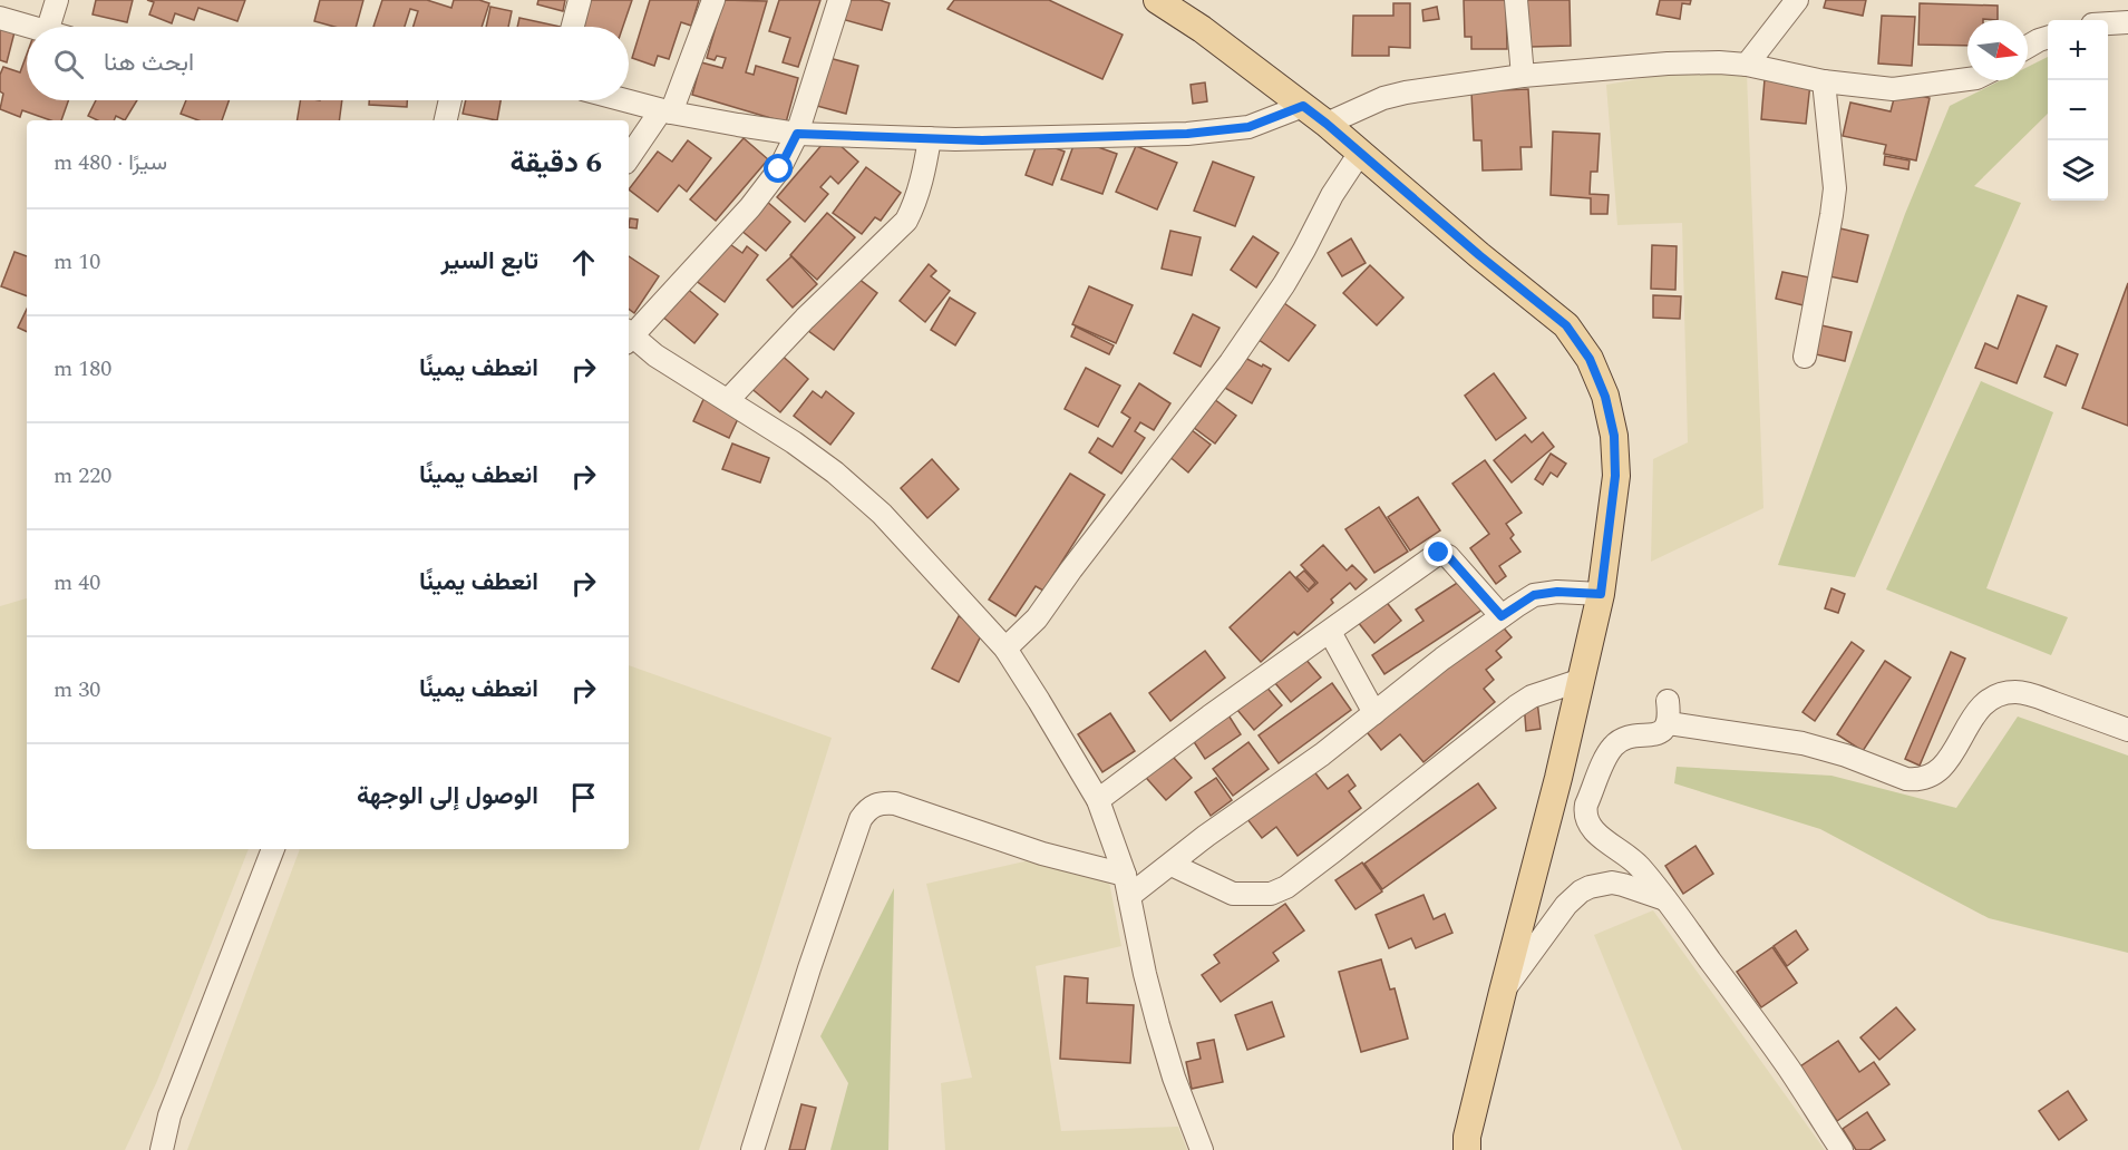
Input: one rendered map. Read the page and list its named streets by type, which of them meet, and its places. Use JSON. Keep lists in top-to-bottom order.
{
  "north": "right",
  "page": {
    "map_buttons": ["+", "−"],
    "search": "ابحث هنا",
    "heading": ["6 دقيقة", "سيرًا · 480 m"],
    "list": [
      ["تابع السير", "10 m"],
      ["انعطف يمينًا", "180 m"],
      ["انعطف يمينًا", "220 m"],
      ["انعطف يمينًا", "40 m"],
      ["انعطف يمينًا", "30 m"],
      "الوصول إلى الوجهة"
    ]
  }
}
